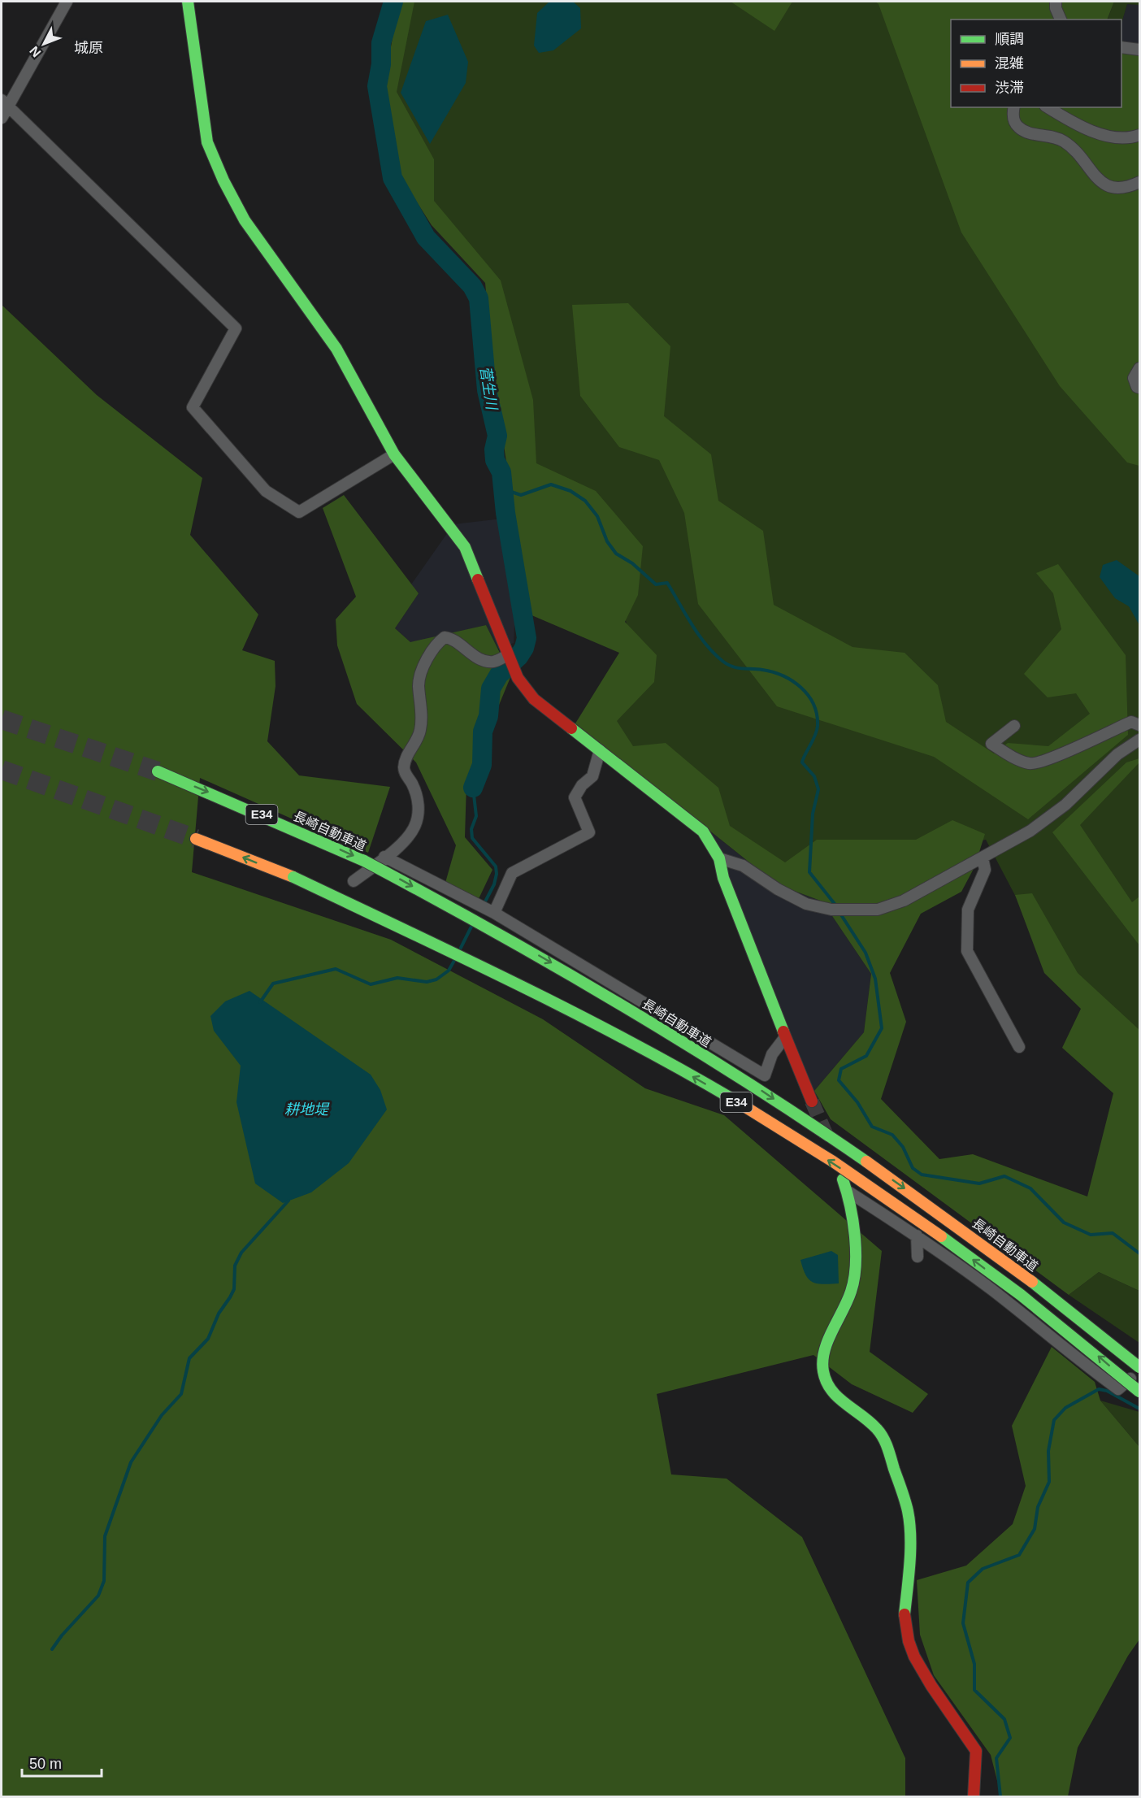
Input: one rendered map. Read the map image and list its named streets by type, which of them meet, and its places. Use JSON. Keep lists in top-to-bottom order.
{
  "streets": {
    "main road": ["E34", "長崎自動車道"]
  },
  "districts": ["城原"],
  "water": ["菅生川", "耕地堤"],
  "legend": ["順調", "混雑", "渋滞"],
  "scale_bar": "50 m",
  "north": "bottom left"
}
